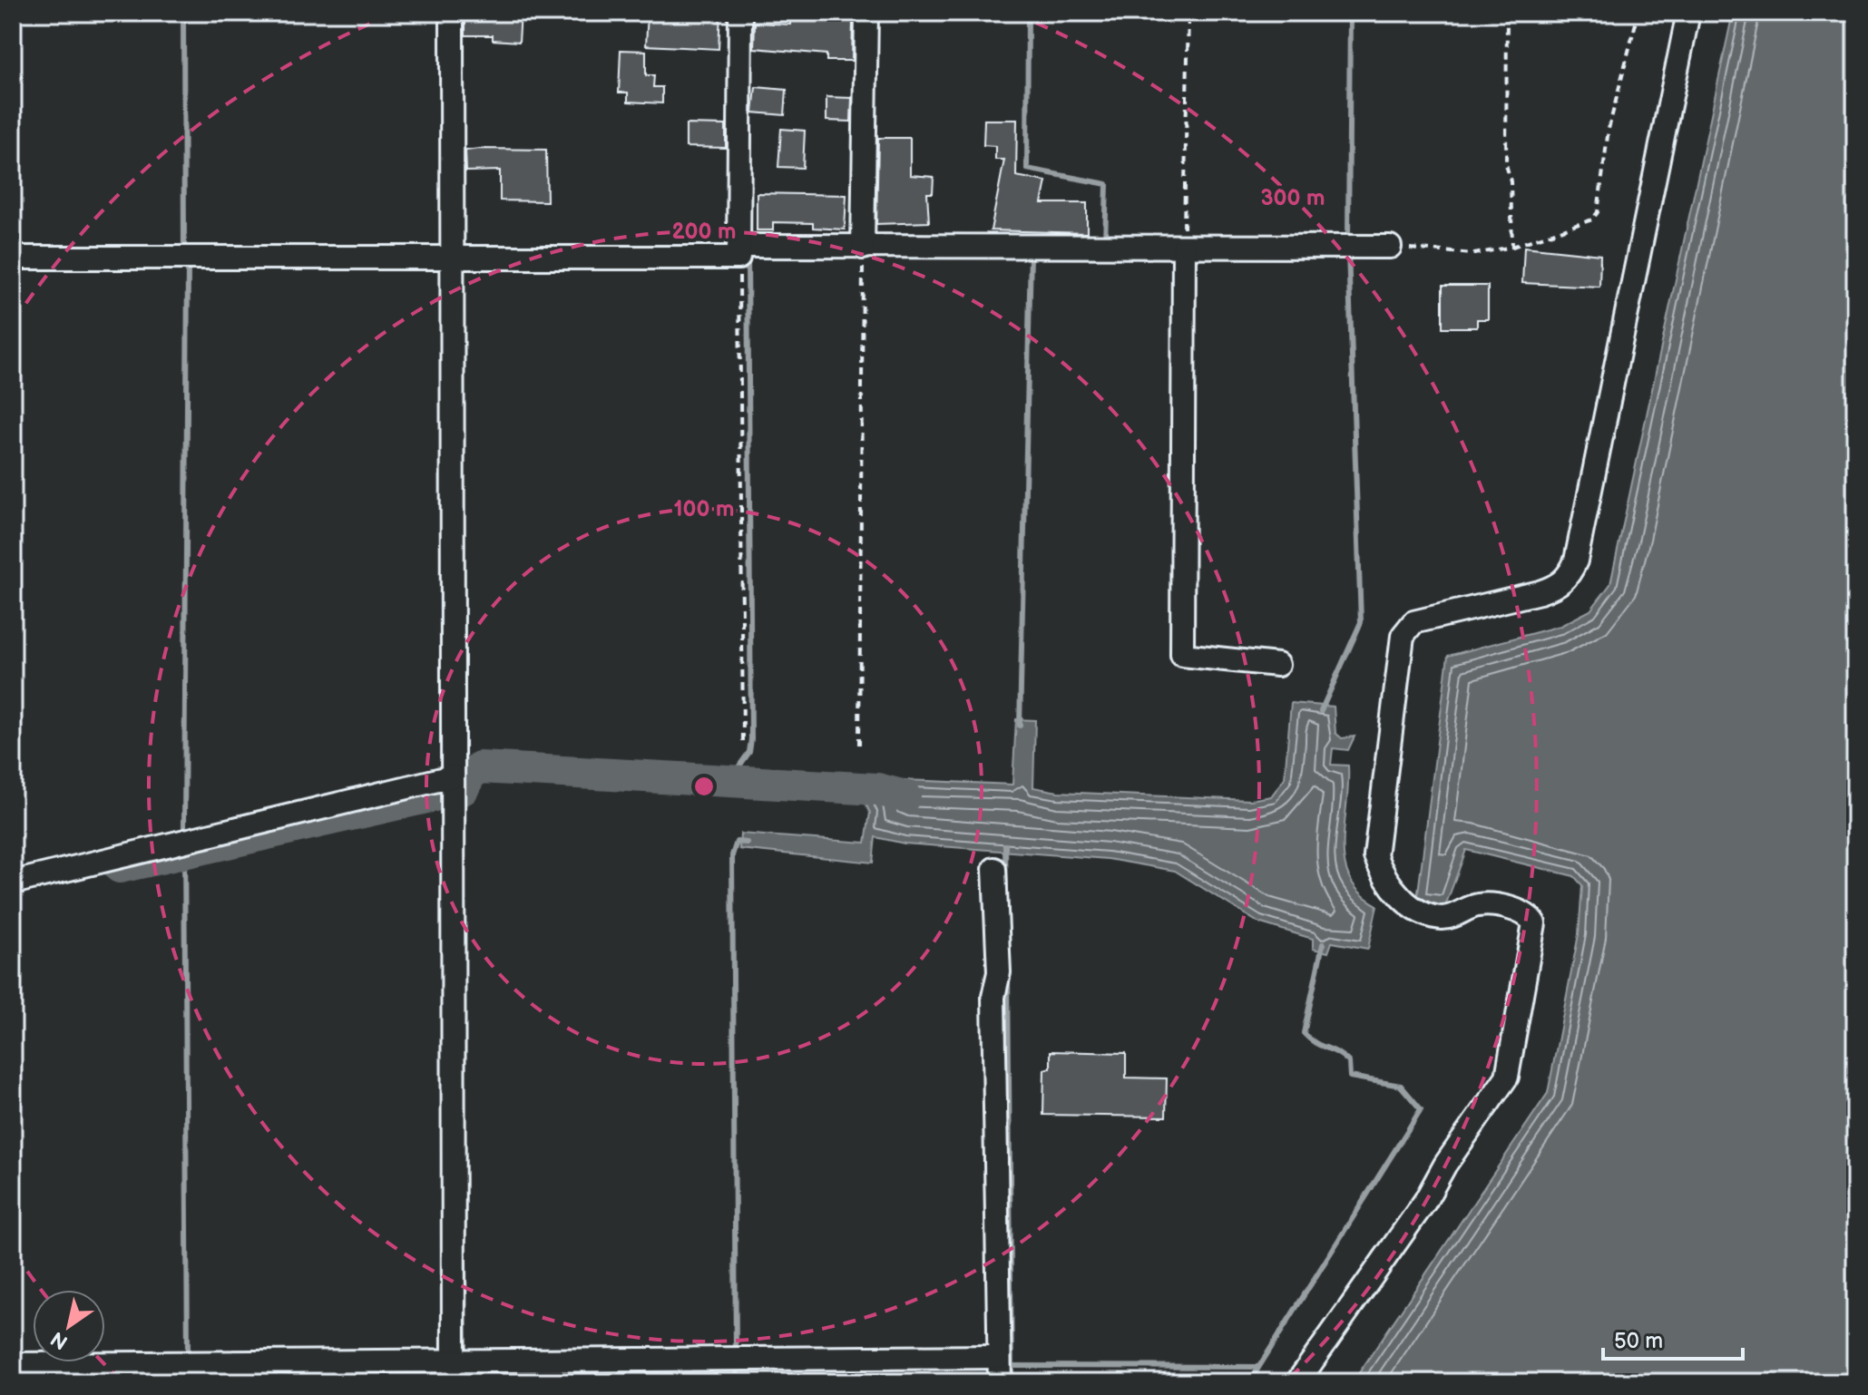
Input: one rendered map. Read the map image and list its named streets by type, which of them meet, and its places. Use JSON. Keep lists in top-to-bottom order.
{
  "scale_bar": "50 m",
  "north": "bottom left",
  "rings": ["300 m", "200 m", "100 m"]
}
